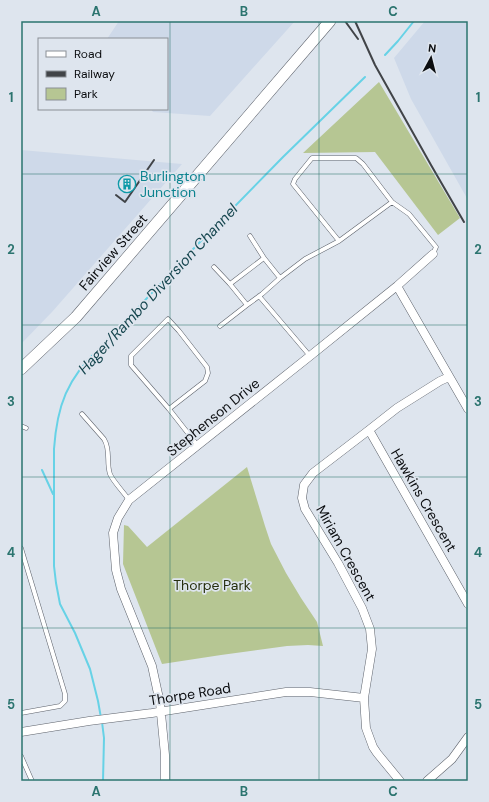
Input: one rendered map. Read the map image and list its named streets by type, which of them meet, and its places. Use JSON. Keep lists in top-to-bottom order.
{
  "streets": {
    "main road": ["Fairview Street"],
    "street": [
      "Stephenson Drive",
      "Hawkins Crescent",
      "Miriam Crescent",
      "Thorpe Road"
    ]
  },
  "crossings": [
    ["Stephenson Drive", "Thorpe Road"],
    ["Hawkins Crescent", "Miriam Crescent"],
    ["Miriam Crescent", "Thorpe Road"]
  ],
  "water": ["Hager/Rambo Diversion Channel"],
  "parks": ["Thorpe Park"],
  "places": {
    "building": ["Burlington Junction"]
  },
  "legend": ["Road", "Railway", "Park"],
  "north": "top",
  "grid": {
    "columns": ["A", "B", "C"],
    "rows": [
      "1",
      "2",
      "3",
      "4",
      "5"
    ]
  }
}
